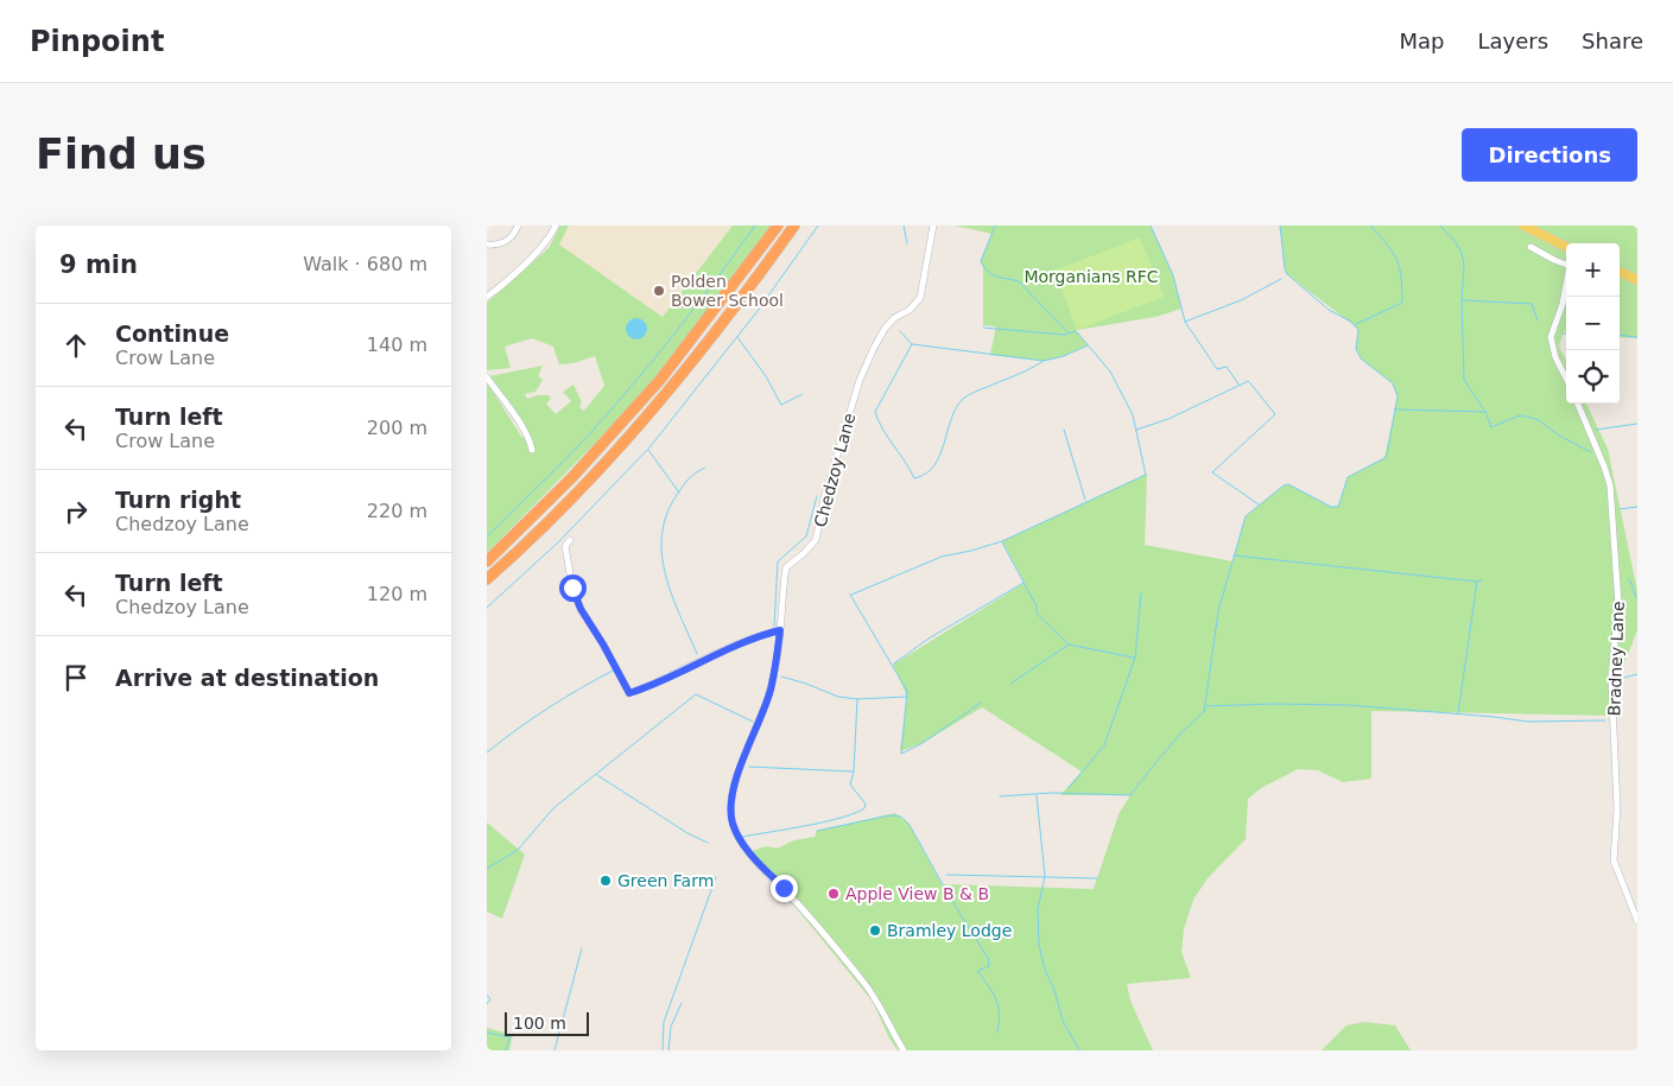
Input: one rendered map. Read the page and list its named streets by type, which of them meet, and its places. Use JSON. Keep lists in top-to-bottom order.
{
  "streets": {
    "street": ["Chedzoy Lane", "Bradney Lane"]
  },
  "parks": ["Morganians RFC"],
  "places": [
    "Polden Bower School",
    "Green Farm",
    "Apple View B & B",
    "Bramley Lodge"
  ],
  "scale_bar": "100 m",
  "page": {
    "header": "Pinpoint",
    "nav": ["Map", "Layers", "Share"],
    "buttons": "Directions",
    "title": "Find us",
    "heading": ["9 min", "Walk · 680 m"],
    "map_buttons": ["+", "−"],
    "list": [
      ["Continue", "Crow Lane", "140 m"],
      ["Turn left", "Crow Lane", "200 m"],
      ["Turn right", "Chedzoy Lane", "220 m"],
      ["Turn left", "Chedzoy Lane", "120 m"],
      "Arrive at destination"
    ],
    "scale": "100 m"
  }
}
